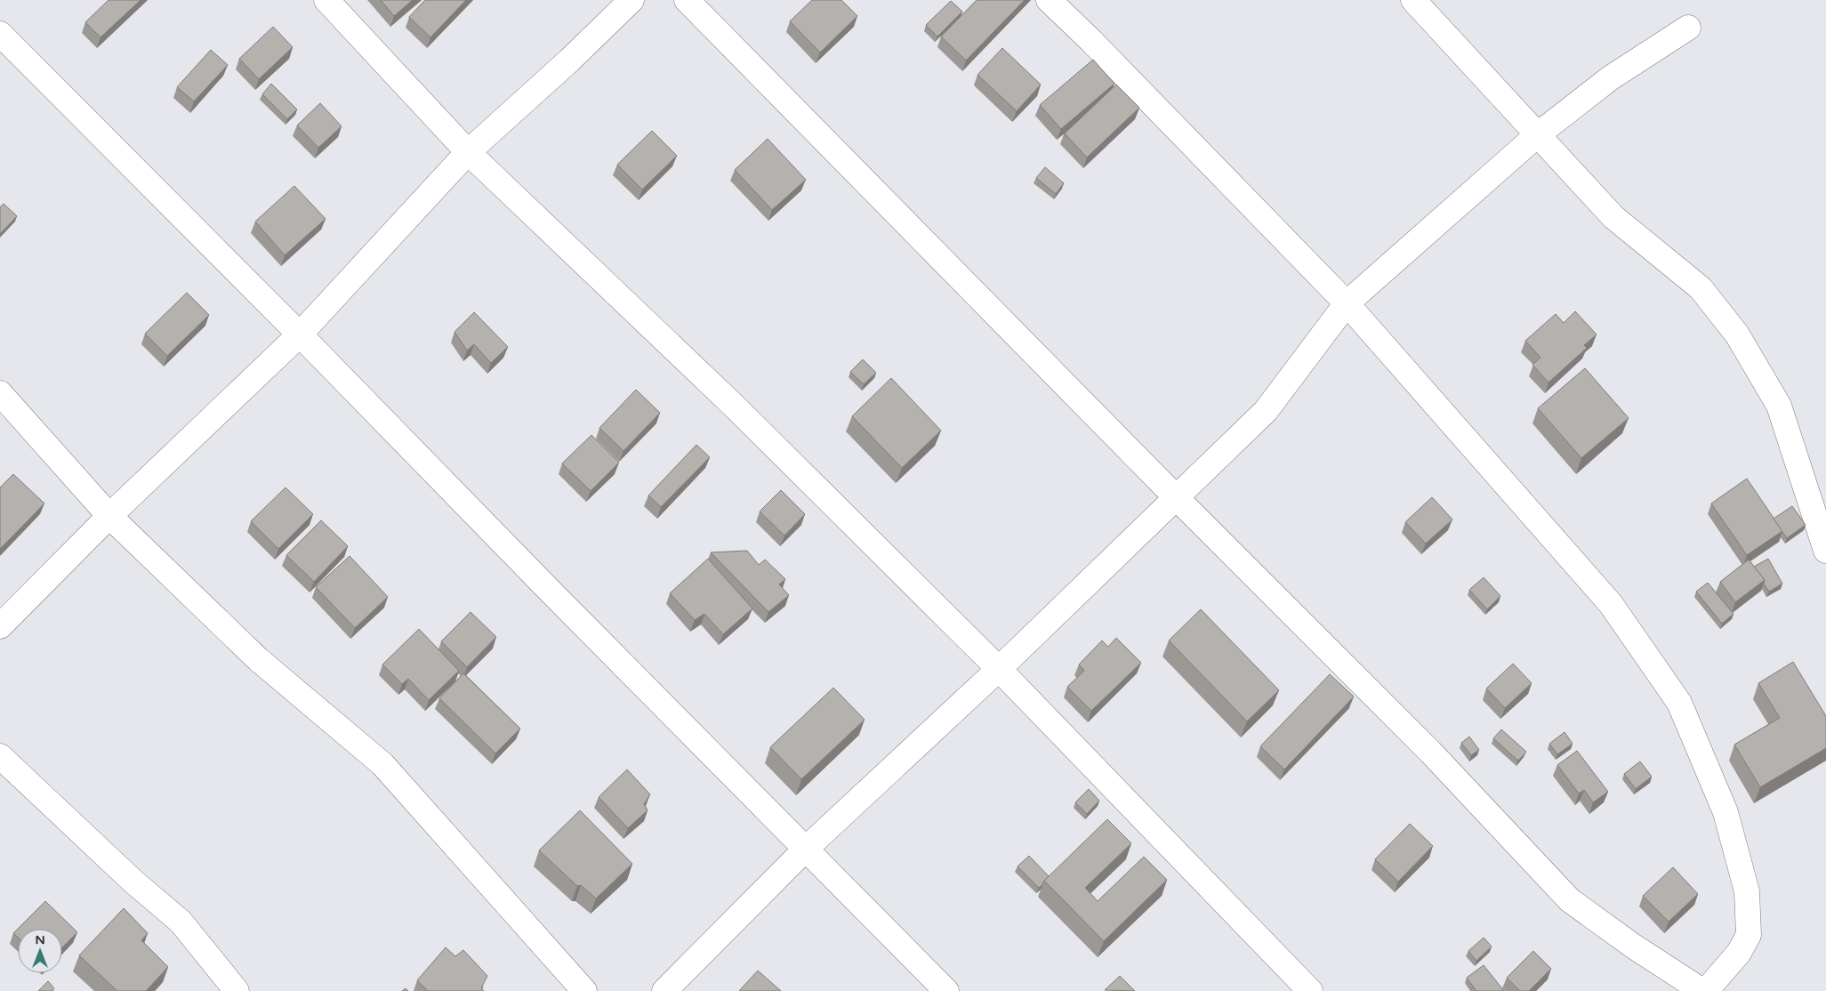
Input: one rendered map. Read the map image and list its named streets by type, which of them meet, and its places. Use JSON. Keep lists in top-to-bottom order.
{
  "north": "top"
}
